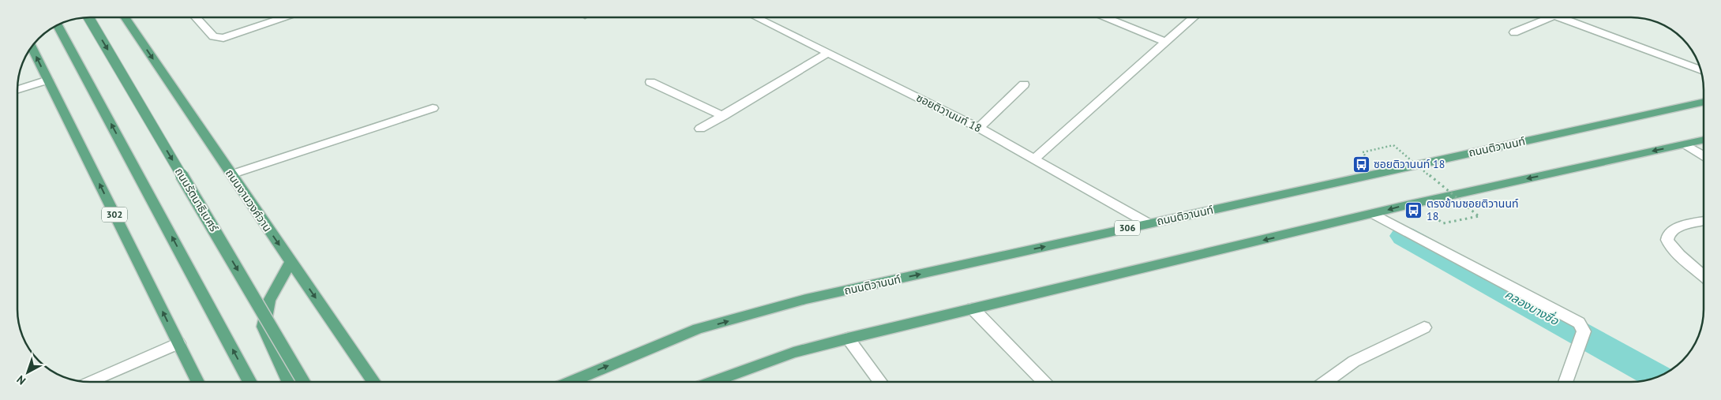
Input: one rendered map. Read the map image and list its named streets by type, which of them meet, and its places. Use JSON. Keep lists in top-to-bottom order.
{
  "streets": {
    "main road": [
      "ถนนติวานนท์",
      "ถนนรัตนาธิเบศร์",
      "ถนนงามวงศ์วาน",
      "302",
      "306"
    ],
    "street": ["ซอยติวานนท์ 18"]
  },
  "crossings": [
    ["ซอยติวานนท์ 18", "ถนนติวานนท์"]
  ],
  "water": ["คลองบางซื่อ"],
  "places": {
    "bus stop": ["ซอยติวานนท์ 18", "ตรงข้ามซอยติวานนท์ 18"]
  },
  "north": "bottom left"
}
